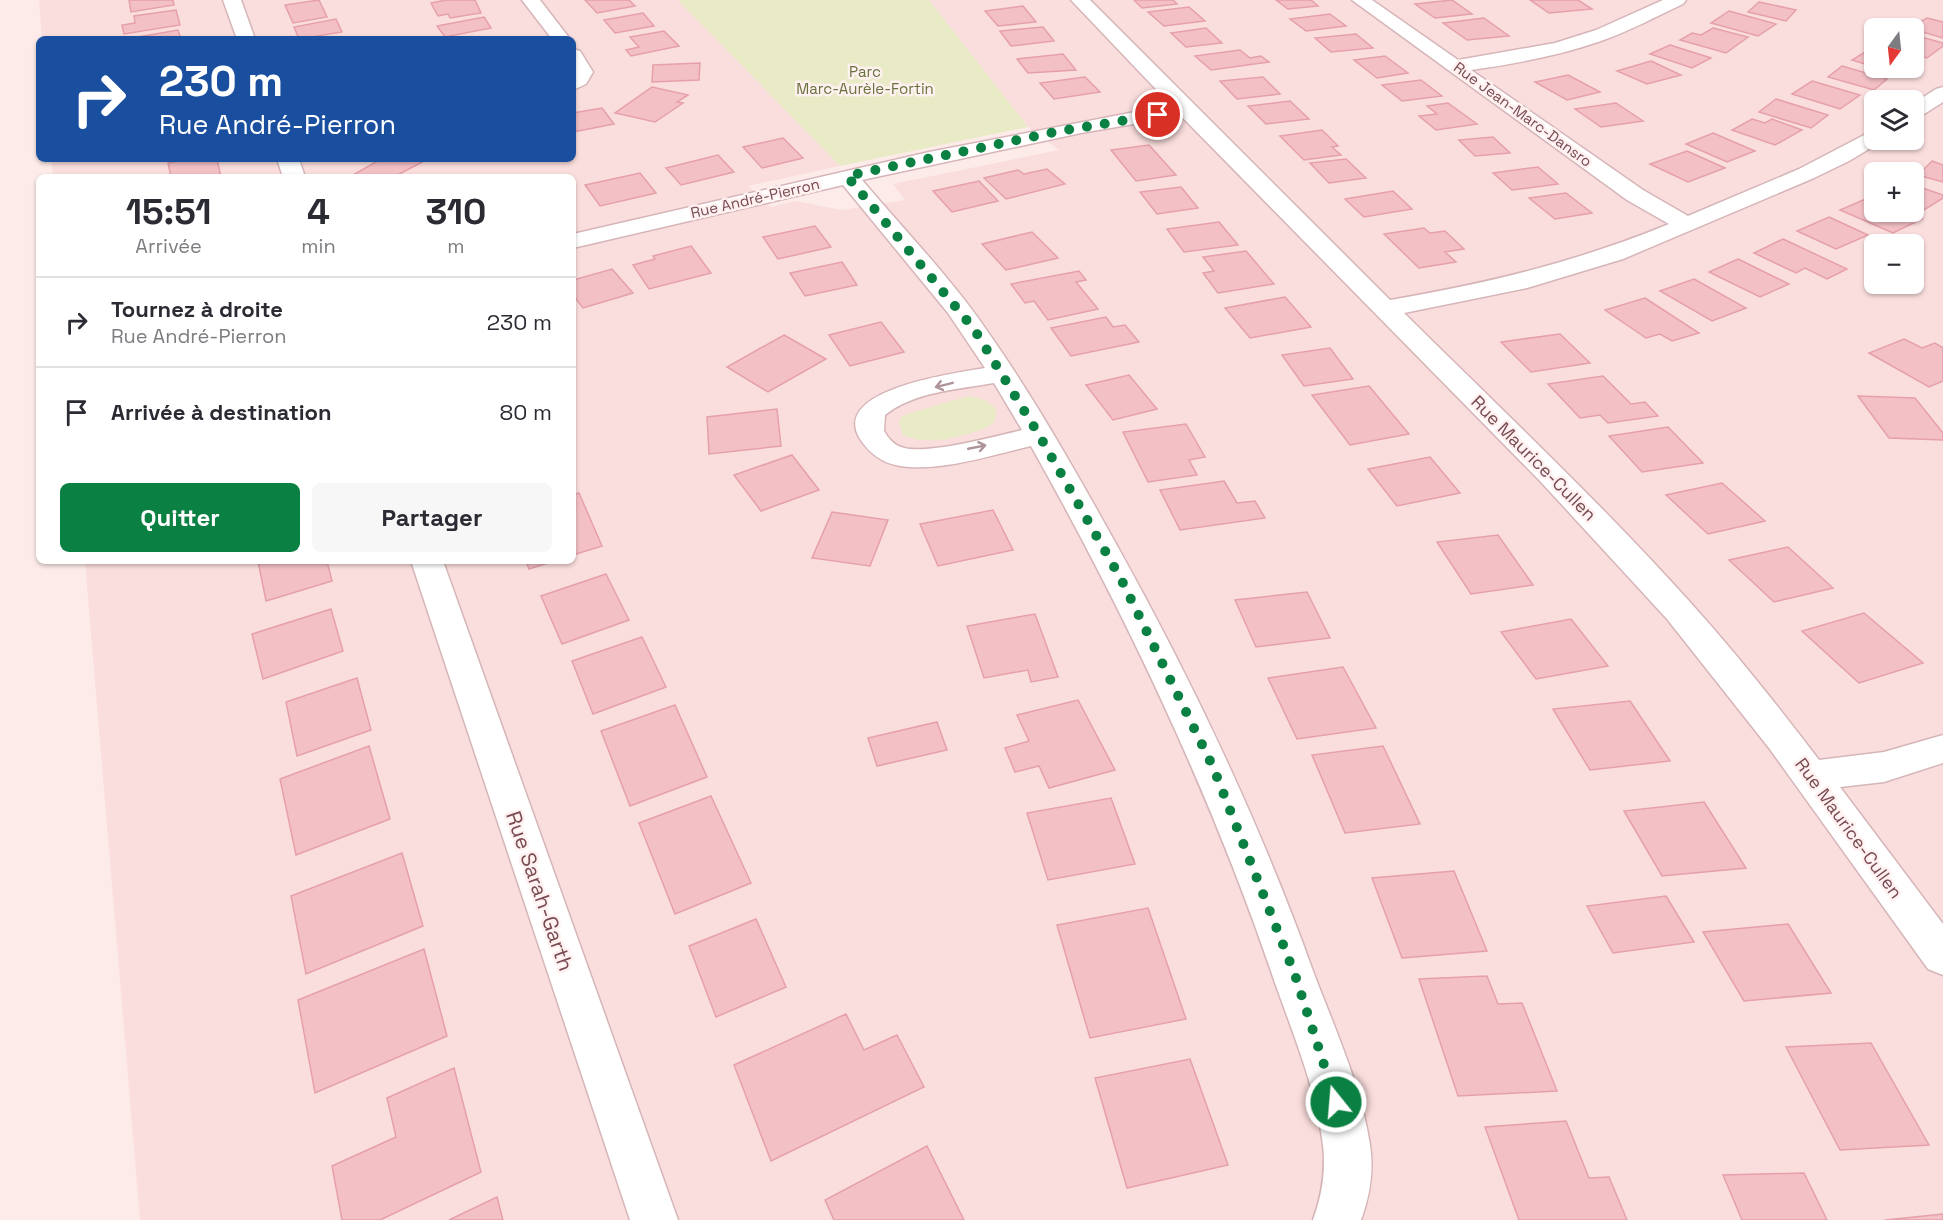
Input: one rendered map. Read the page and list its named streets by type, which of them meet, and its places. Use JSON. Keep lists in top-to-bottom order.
{
  "streets": {
    "street": [
      "Rue Jean-Marc-Dansro",
      "Rue André-Pierron",
      "Rue Maurice-Cullen",
      "Rue Sarah-Garth"
    ]
  },
  "crossings": [
    ["Rue André-Pierron", "Rue Maurice-Cullen"]
  ],
  "parks": ["Parc Marc-Aurèle-Fortin"],
  "north": "bottom",
  "page": {
    "map_buttons": ["+", "−"],
    "turn": ["230 m", "Rue André-Pierron"],
    "eta": [
      "15:51",
      "Arrivée",
      "4",
      "min",
      "310",
      "m"
    ],
    "list": [
      {
        "name": "Tournez à droite",
        "note": "Rue André-Pierron",
        "value": "230 m"
      },
      {
        "name": "Arrivée à destination",
        "value": "80 m"
      }
    ],
    "buttons": ["Quitter", "Partager"]
  }
}
